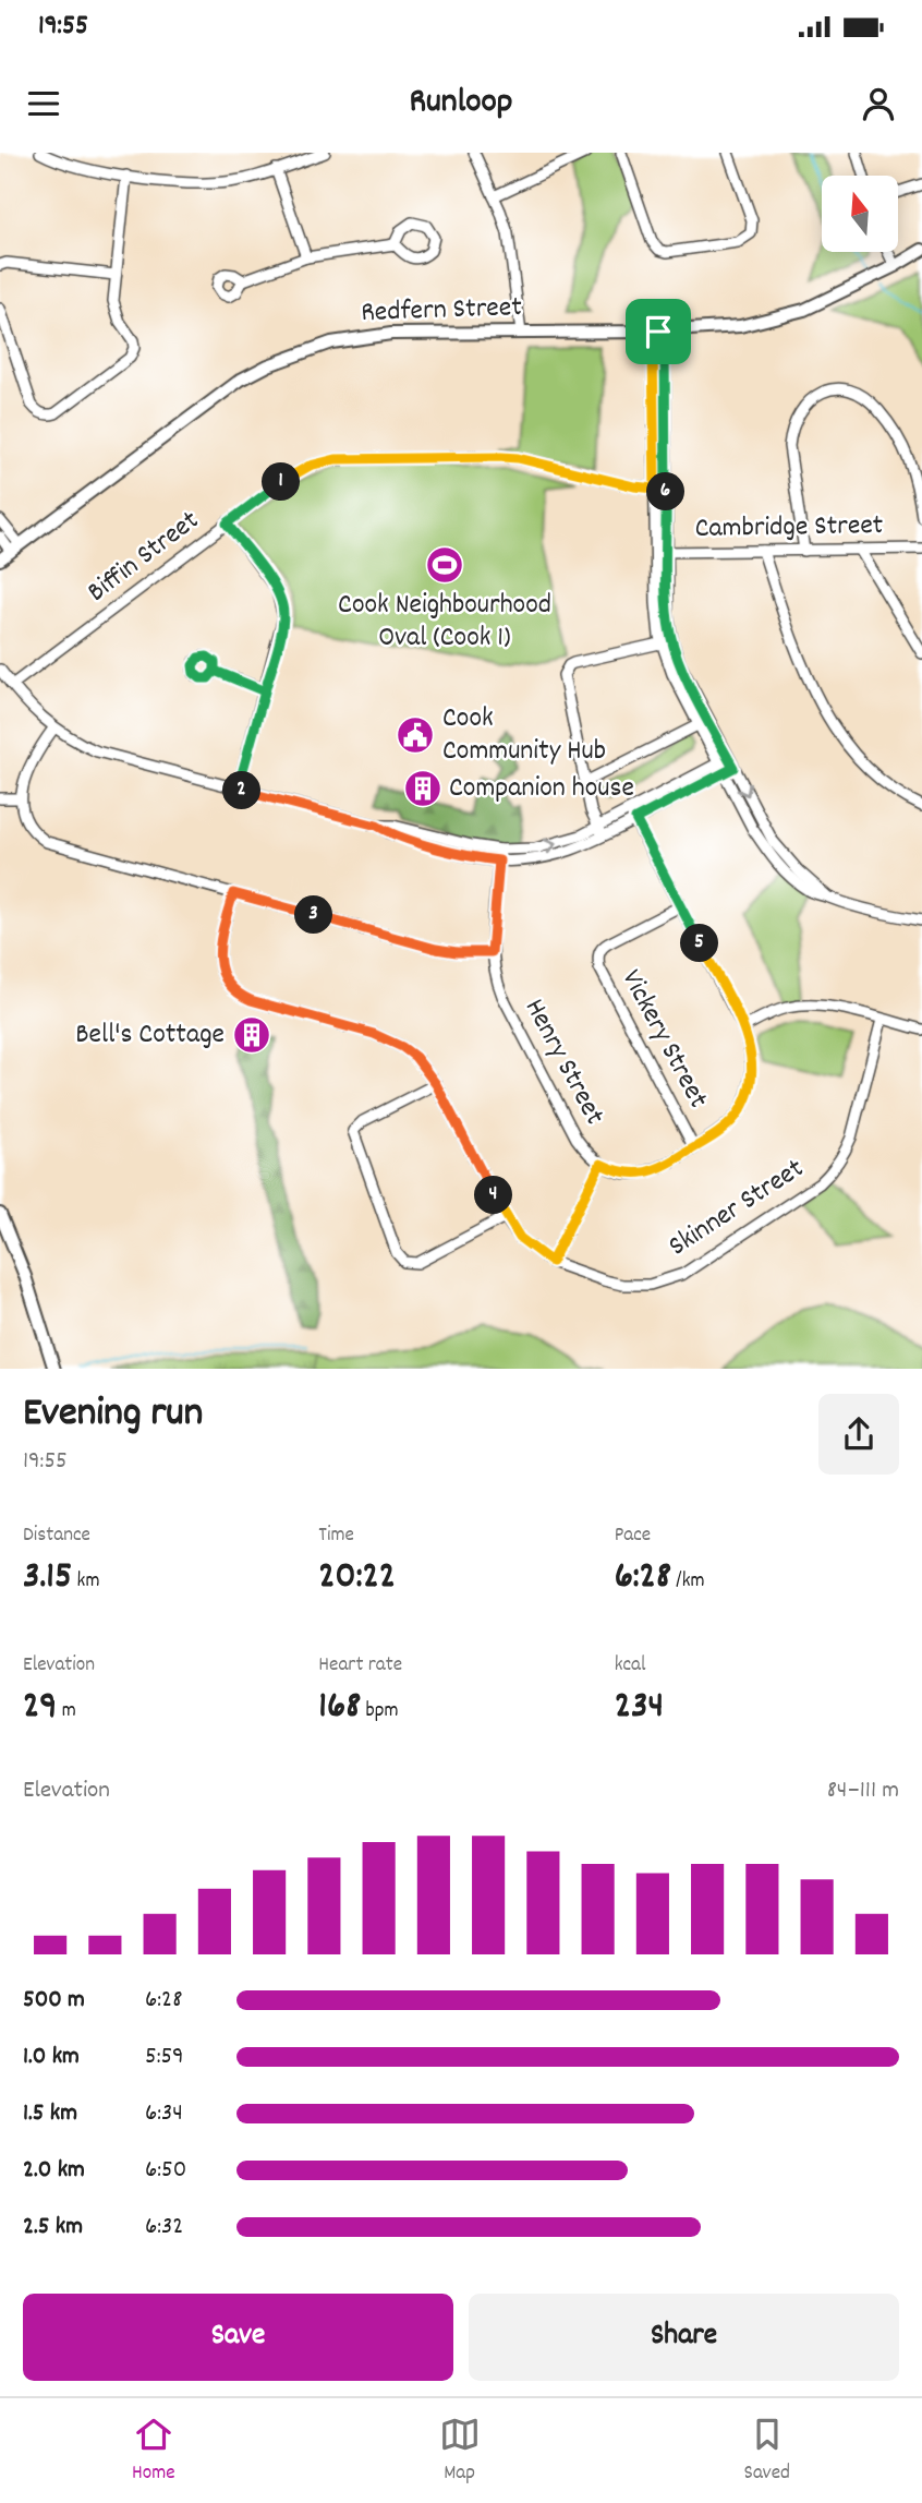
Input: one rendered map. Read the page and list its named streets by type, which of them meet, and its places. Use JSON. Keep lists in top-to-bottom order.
{
  "streets": {
    "main road": ["Redfern Street"],
    "street": [
      "Cambridge Street",
      "Biffin Street",
      "Vickery Street",
      "Henry Street",
      "Skinner Street"
    ]
  },
  "crossings": [
    ["Vickery Street", "Henry Street"]
  ],
  "places": {
    "sports": ["Cook Neighbourhood Oval (Cook 1)"],
    "public building": ["Cook Community Hub"],
    "building": ["Companion house", "Bell's Cottage"]
  },
  "north": "top",
  "page": {
    "status": "19:55",
    "header": "Runloop",
    "pins": [
      "1",
      "6",
      "2",
      "3",
      "5",
      "4"
    ],
    "heading": ["Evening run", "19:55"],
    "stats": [
      ["Distance", "3.15 km"],
      ["Time", "20:22"],
      ["Pace", "6:28 /km"],
      ["Elevation", "29 m"],
      ["Heart rate", "168 bpm"],
      ["kcal", "234"]
    ],
    "chart": ["Elevation", "84–111 m"],
    "list": [
      {
        "name": "500 m",
        "note": "6:28"
      },
      {
        "name": "1.0 km",
        "note": "5:59"
      },
      {
        "name": "1.5 km",
        "note": "6:34"
      },
      {
        "name": "2.0 km",
        "note": "6:50"
      },
      {
        "name": "2.5 km",
        "note": "6:32"
      }
    ],
    "buttons": ["Save", "Share"],
    "tabs": ["Home", "Map", "Saved"]
  }
}
